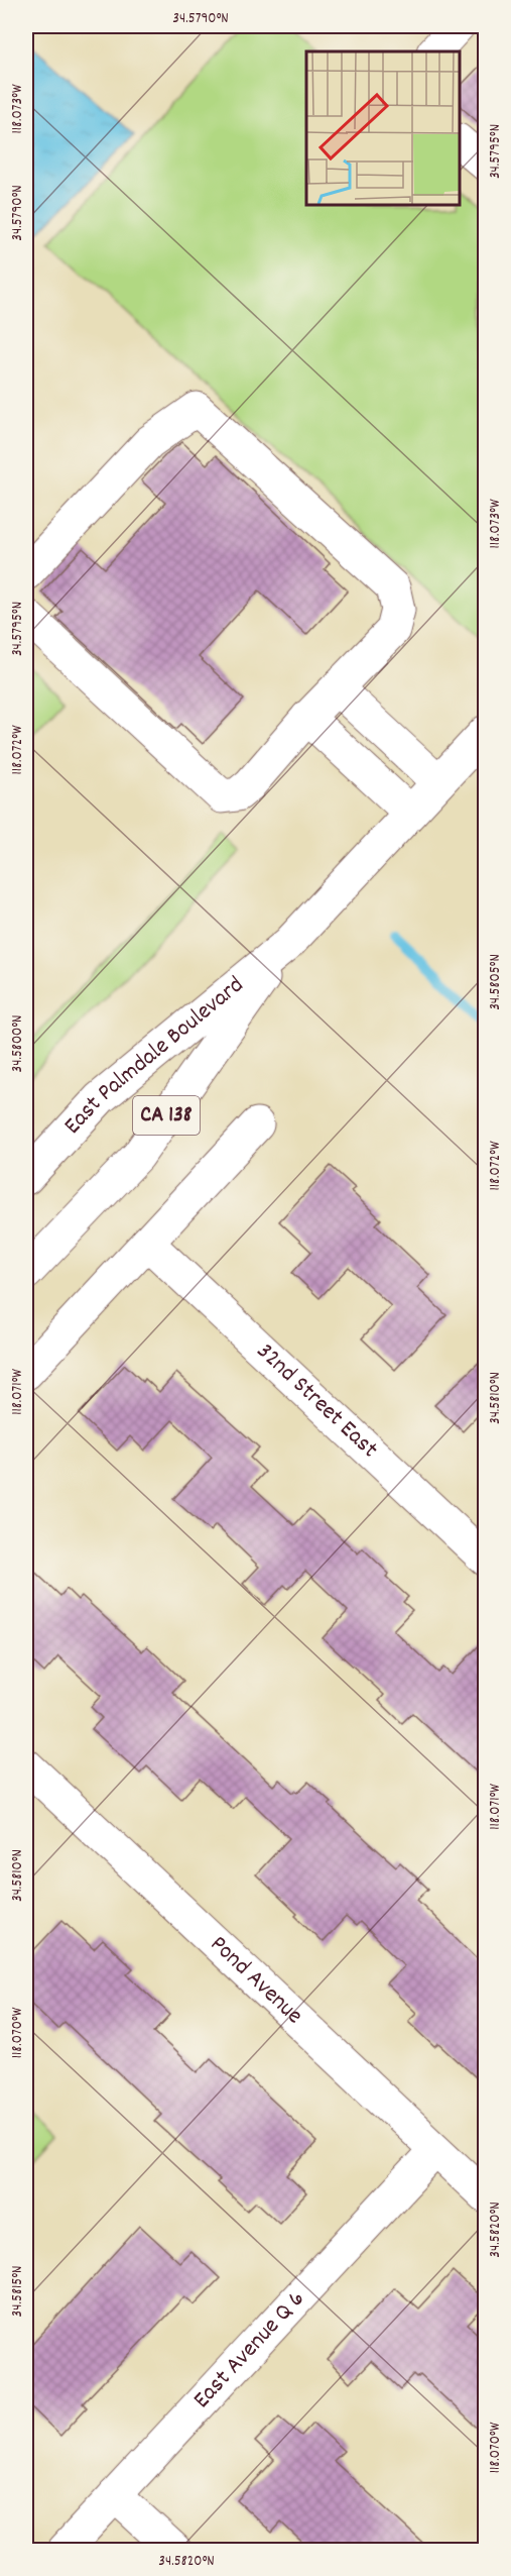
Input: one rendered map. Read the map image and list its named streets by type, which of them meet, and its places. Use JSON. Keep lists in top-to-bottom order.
{
  "streets": {
    "main road": [
      "East Palmdale Boulevard",
      "CA 138",
      "32nd Street East",
      "Pond Avenue",
      "East Avenue Q 6"
    ]
  },
  "crossings": [
    ["Pond Avenue", "East Avenue Q 6"]
  ],
  "coordinates": [
    "34.5790°N",
    "118.073°W",
    "34.5795°N",
    "118.072°W",
    "34.5805°N",
    "34.5800°N",
    "118.071°W",
    "34.5810°N",
    "118.070°W",
    "34.5820°N",
    "34.5815°N"
  ]
}
